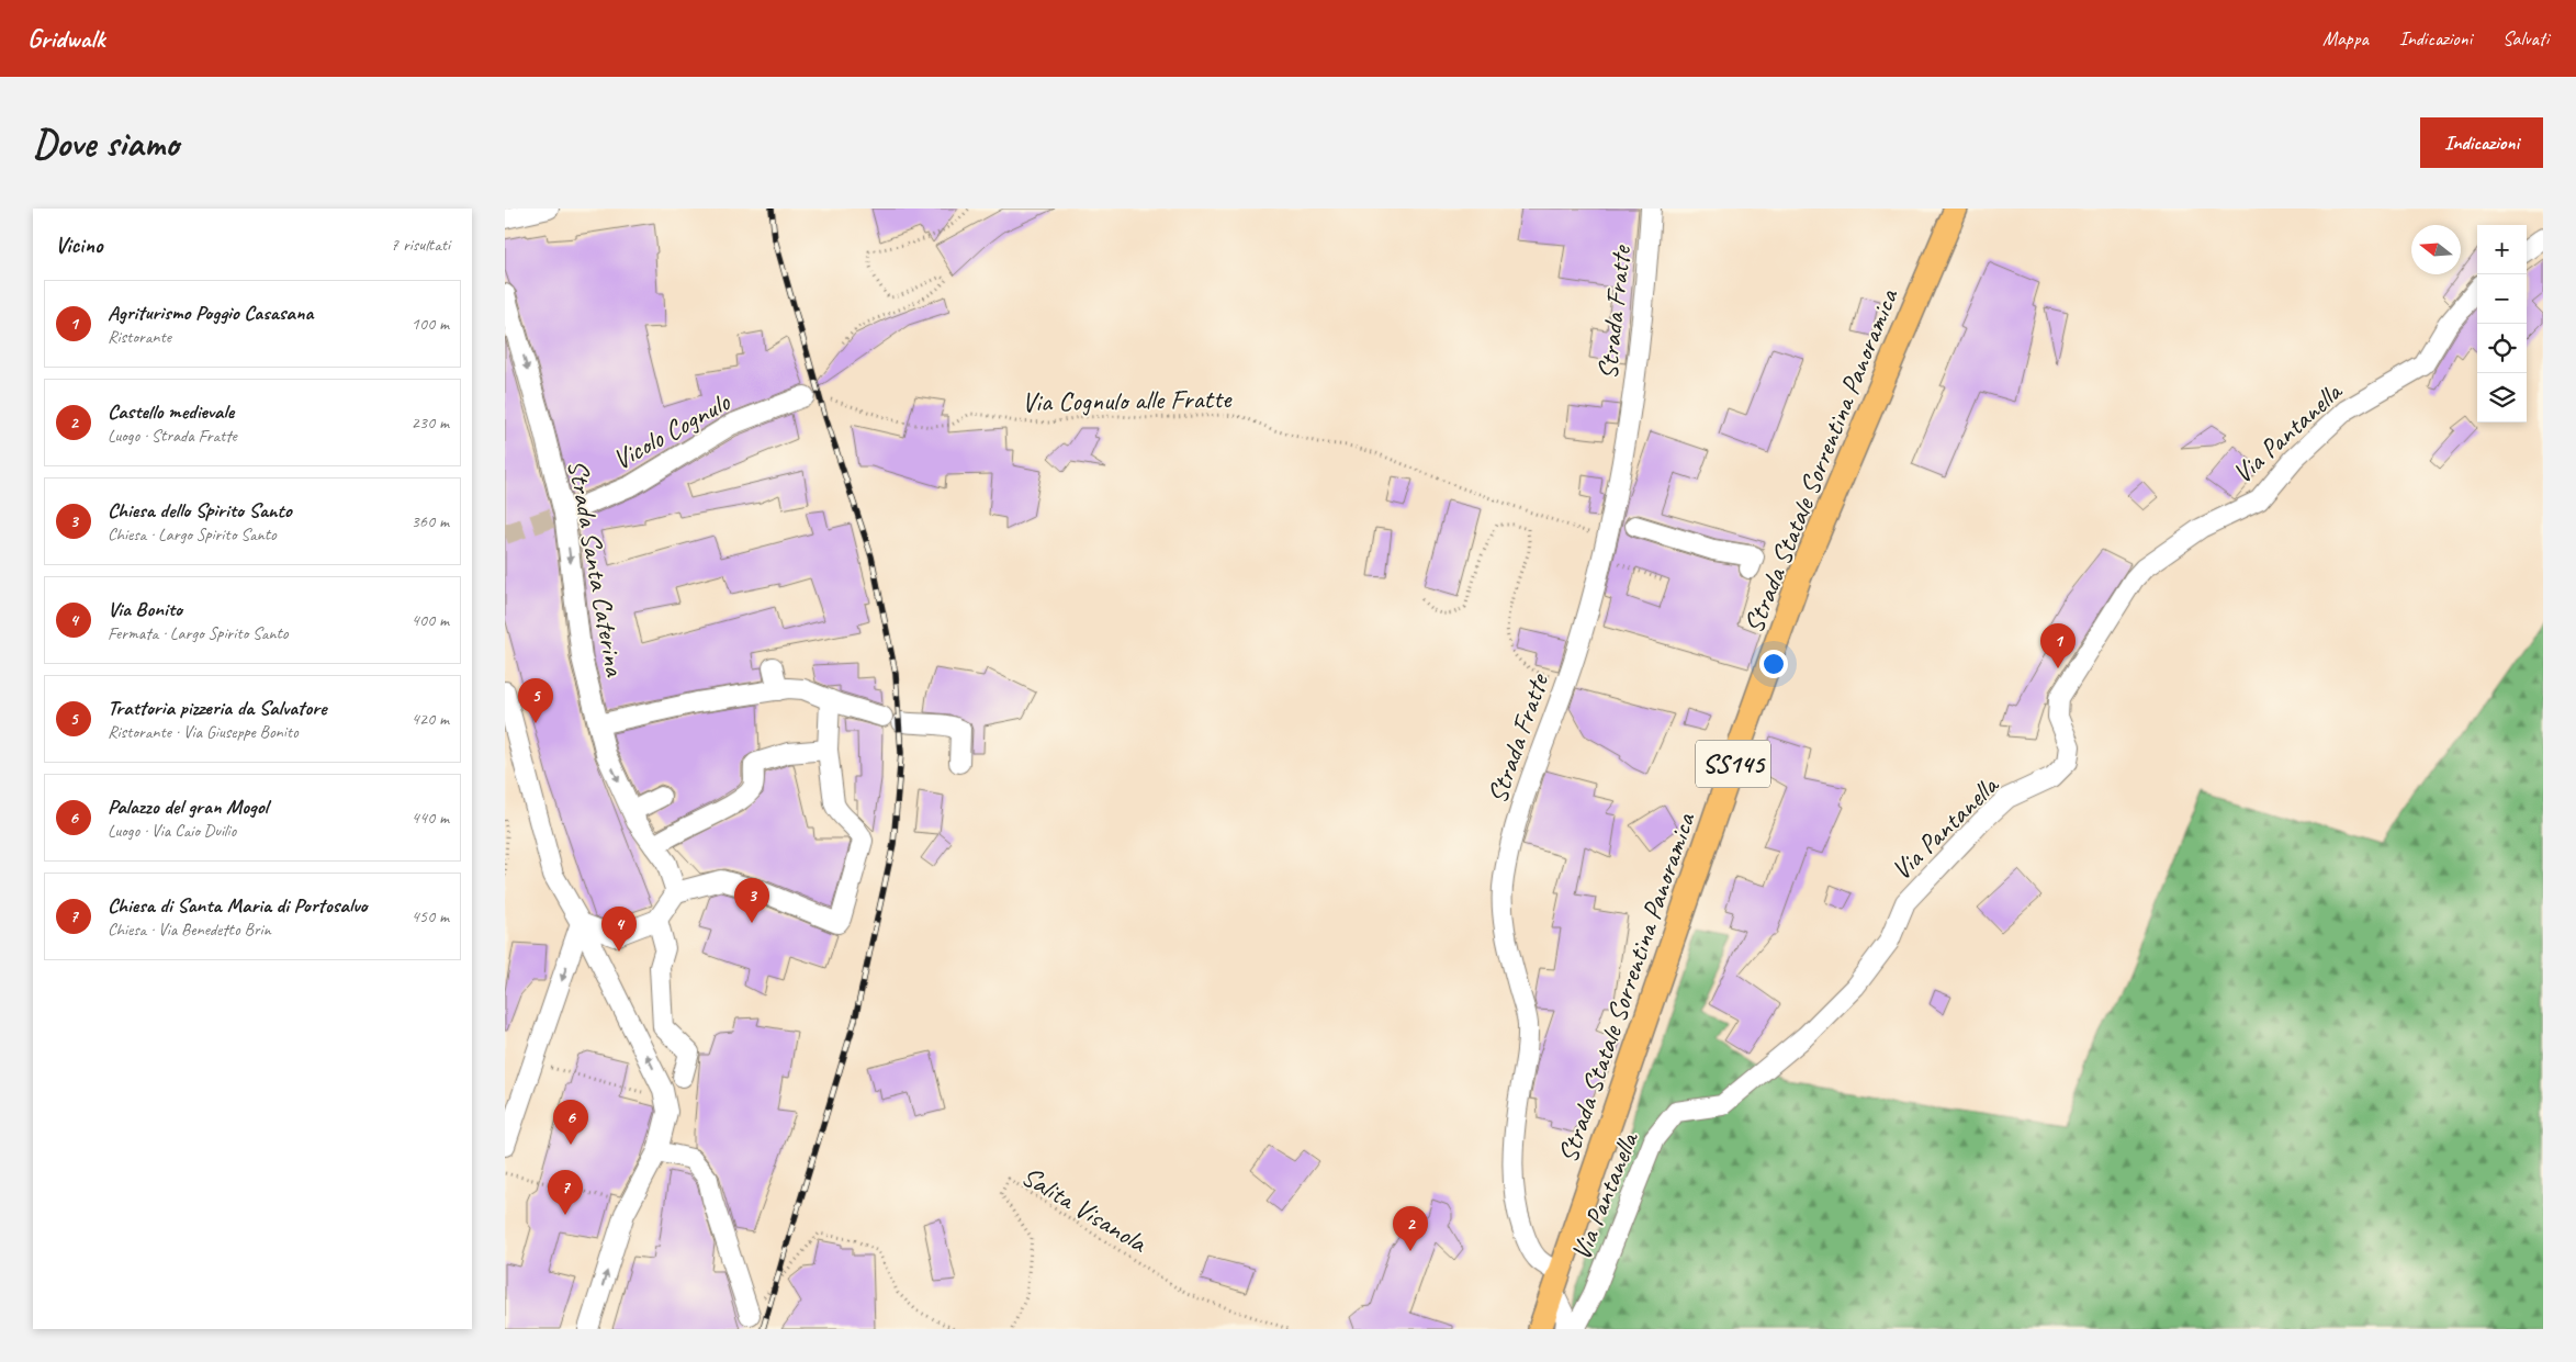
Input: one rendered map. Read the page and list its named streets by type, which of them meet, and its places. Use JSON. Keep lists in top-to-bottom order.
{
  "streets": {
    "main road": ["Strada Statale Sorrentina Panoramica", "SS145"],
    "street": [
      "Strada Fratte",
      "Vicolo Cognulo",
      "Via Pantanella",
      "Strada Santa Caterina"
    ],
    "path": ["Via Cognulo alle Fratte", "Salita Visanola"]
  },
  "crossings": [
    ["Strada Fratte", "Via Cognulo alle Fratte"],
    ["Strada Fratte", "Strada Statale Sorrentina Panoramica"],
    ["Vicolo Cognulo", "Strada Santa Caterina"]
  ],
  "north": "left",
  "page": {
    "header": "Gridwalk",
    "nav": ["Mappa", "Indicazioni", "Salvati"],
    "buttons": "Indicazioni",
    "title": "Dove siamo",
    "heading": ["Vicino", "7 risultati"],
    "map_buttons": ["+", "−"],
    "list": [
      {
        "mark": "1",
        "name": "Agriturismo Poggio Casasana",
        "note": "Ristorante",
        "value": "100 m"
      },
      {
        "mark": "2",
        "name": "Castello medievale",
        "note": "Luogo · Strada Fratte",
        "value": "230 m"
      },
      {
        "mark": "3",
        "name": "Chiesa dello Spirito Santo",
        "note": "Chiesa · Largo Spirito Santo",
        "value": "360 m"
      },
      {
        "mark": "4",
        "name": "Via Bonito",
        "note": "Fermata · Largo Spirito Santo",
        "value": "400 m"
      },
      {
        "mark": "5",
        "name": "Trattoria pizzeria da Salvatore",
        "note": "Ristorante · Via Giuseppe Bonito",
        "value": "420 m"
      },
      {
        "mark": "6",
        "name": "Palazzo del gran Mogol",
        "note": "Luogo · Via Caio Duilio",
        "value": "440 m"
      },
      {
        "mark": "7",
        "name": "Chiesa di Santa Maria di Portosalvo",
        "note": "Chiesa · Via Benedetto Brin",
        "value": "450 m"
      }
    ],
    "pins": [
      "1",
      "5",
      "3",
      "4",
      "6",
      "7",
      "2"
    ]
  }
}
